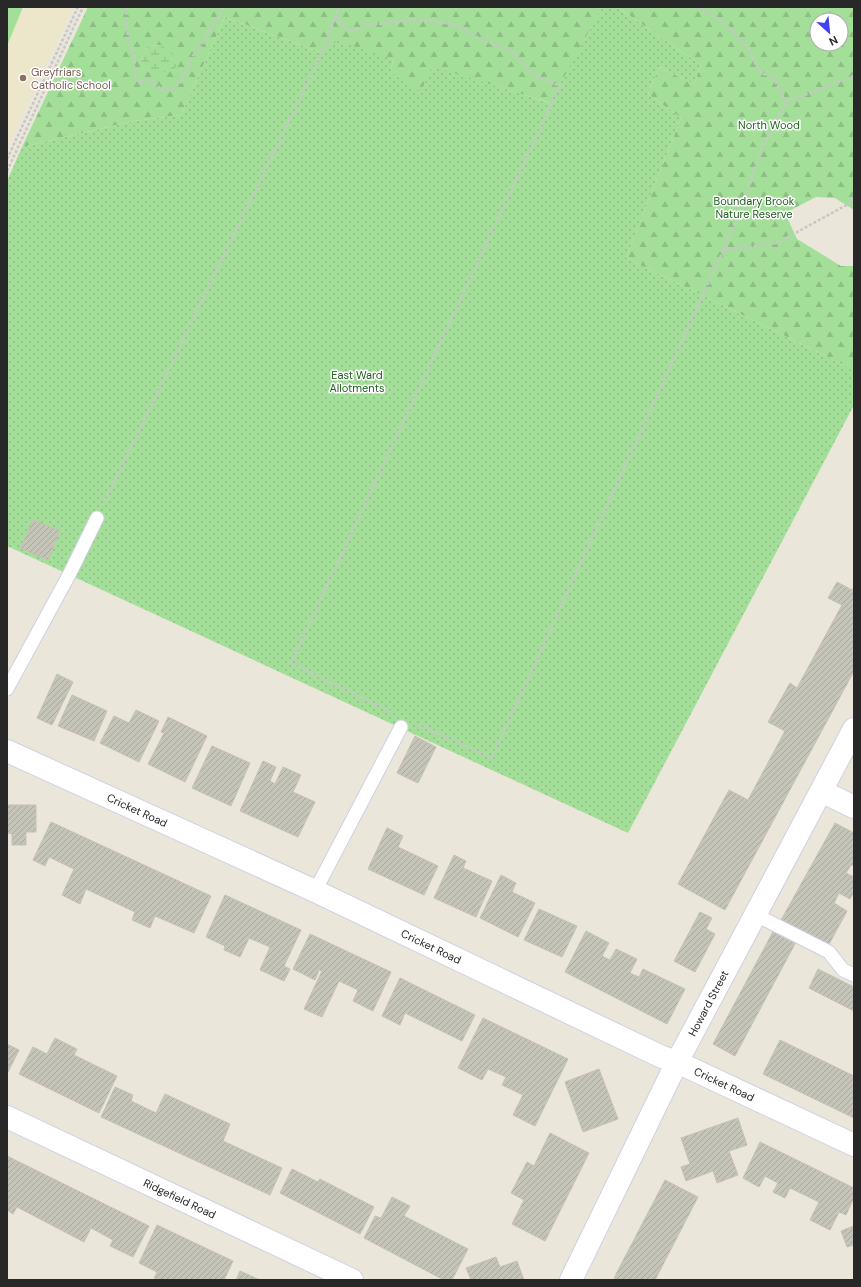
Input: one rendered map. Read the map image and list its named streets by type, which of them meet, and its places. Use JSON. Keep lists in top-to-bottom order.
{
  "streets": {
    "street": ["Cricket Road", "Howard Street", "Ridgefield Road"]
  },
  "crossings": [
    ["Cricket Road", "Howard Street"]
  ],
  "parks": ["North Wood", "Boundary Brook Nature Reserve", "East Ward Allotments"],
  "places": ["Greyfriars Catholic School"],
  "north": "bottom right"
}
